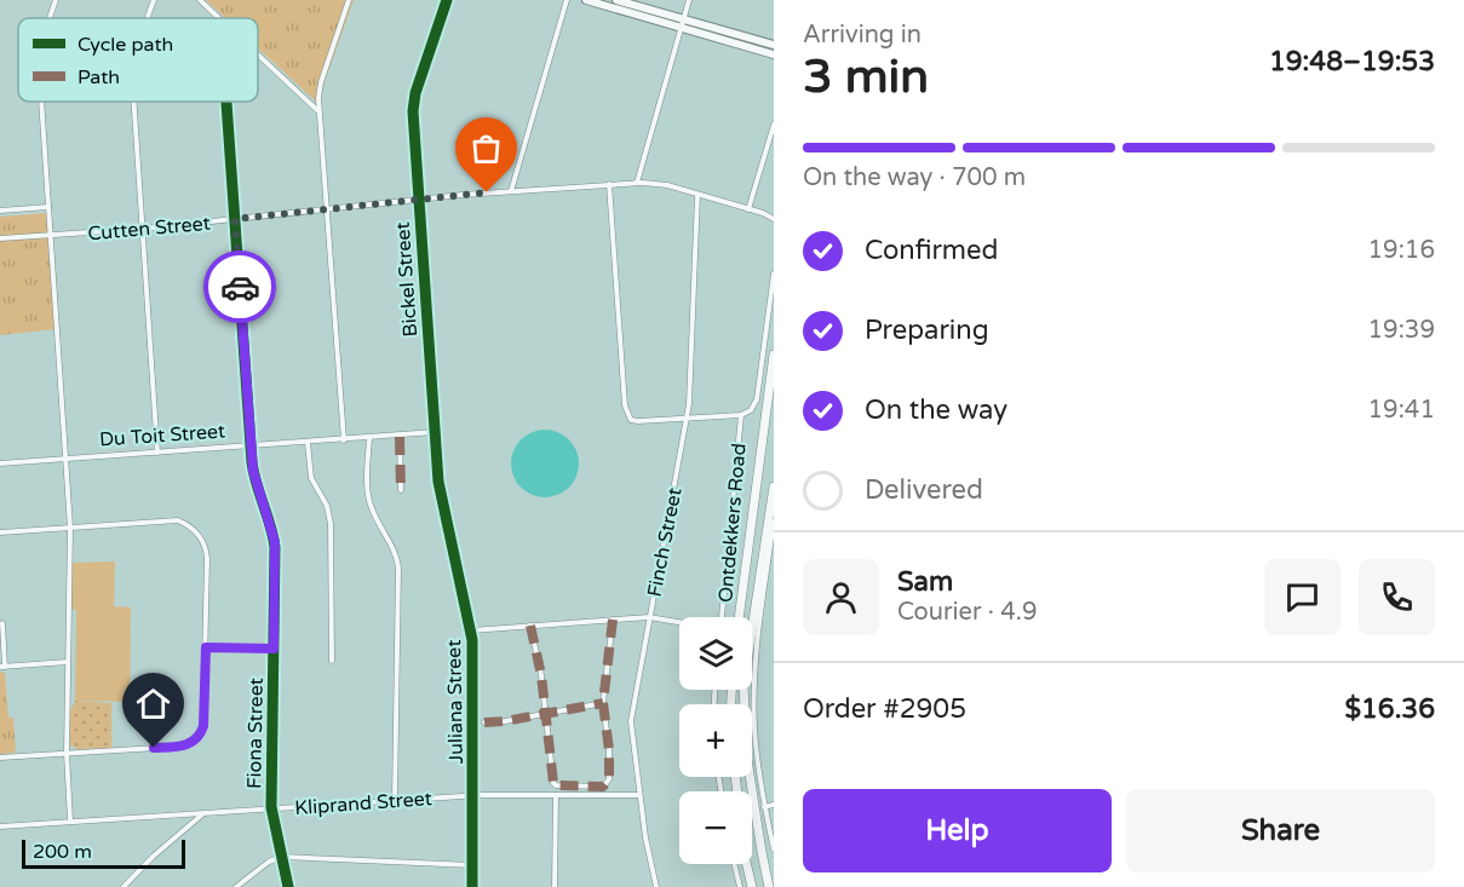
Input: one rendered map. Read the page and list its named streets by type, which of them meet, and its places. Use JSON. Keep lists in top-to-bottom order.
{
  "streets": {
    "main road": ["Ontdekkers Road"],
    "street": [
      "Cutten Street",
      "Bickel Street",
      "Du Toit Street",
      "Finch Street",
      "Juliana Street",
      "Fiona Street",
      "Kliprand Street"
    ]
  },
  "crossings": [
    ["Cutten Street", "Bickel Street"],
    ["Cutten Street", "Finch Street"],
    ["Cutten Street", "Fiona Street"],
    ["Bickel Street", "Du Toit Street"],
    ["Bickel Street", "Juliana Street"],
    ["Du Toit Street", "Juliana Street"],
    ["Du Toit Street", "Fiona Street"],
    ["Finch Street", "Kliprand Street"],
    ["Juliana Street", "Kliprand Street"],
    ["Fiona Street", "Kliprand Street"]
  ],
  "legend": ["Cycle path", "Path"],
  "scale_bar": "200 m",
  "page": {
    "heading": ["3 min", "Arriving in", "19:48–19:53"],
    "panel": [
      "Sam",
      "Courier · 4.9",
      "Order #2905",
      "$16.36"
    ],
    "bar": "On the way · 700 m",
    "list": [
      ["Confirmed", "19:16"],
      ["Preparing", "19:39"],
      ["On the way", "19:41"],
      "Delivered"
    ],
    "map_buttons": ["+", "−"],
    "buttons": ["Help", "Share"],
    "scale": "200 m"
  }
}
